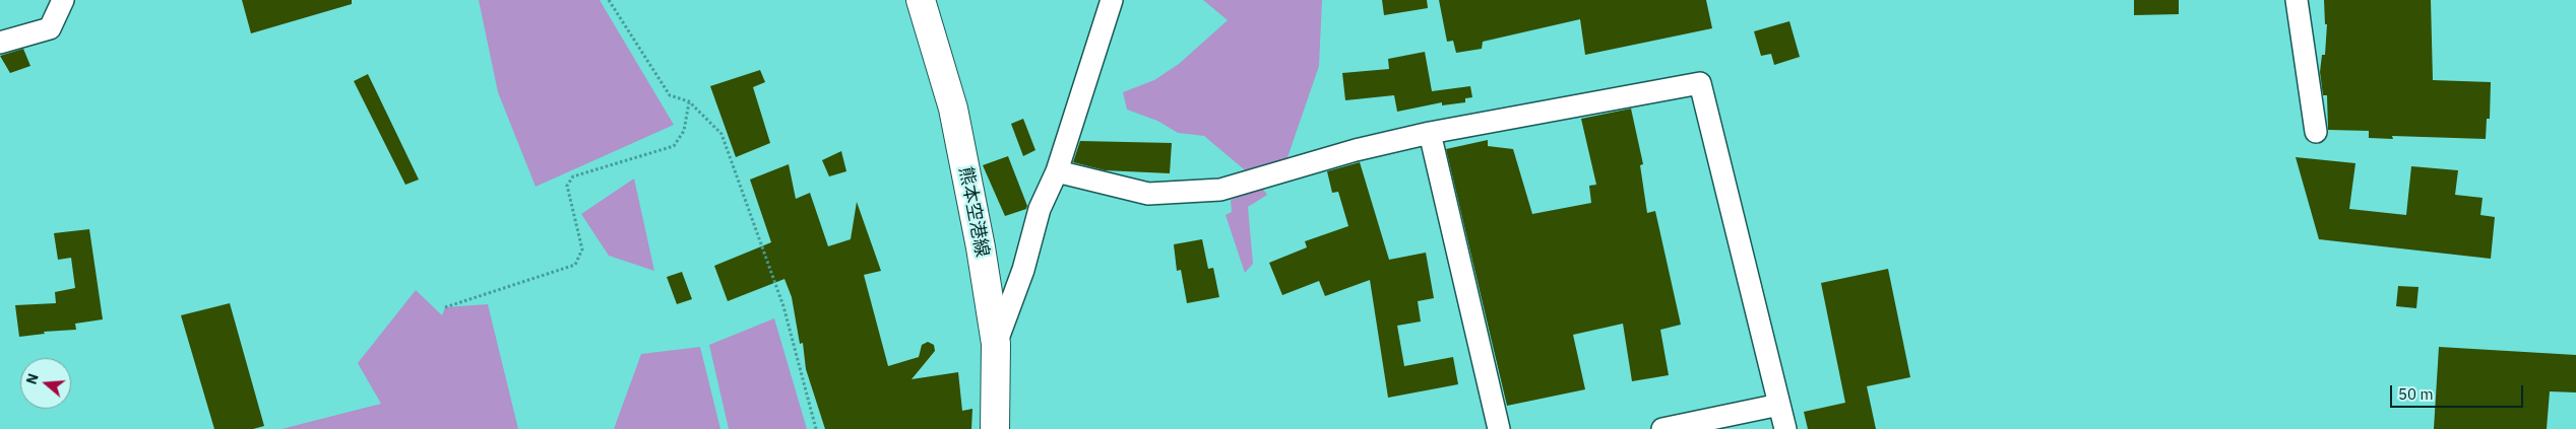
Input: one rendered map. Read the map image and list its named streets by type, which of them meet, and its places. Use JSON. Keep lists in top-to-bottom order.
{
  "streets": {
    "main road": ["熊本空港線"]
  },
  "scale_bar": "50 m",
  "north": "left"
}
